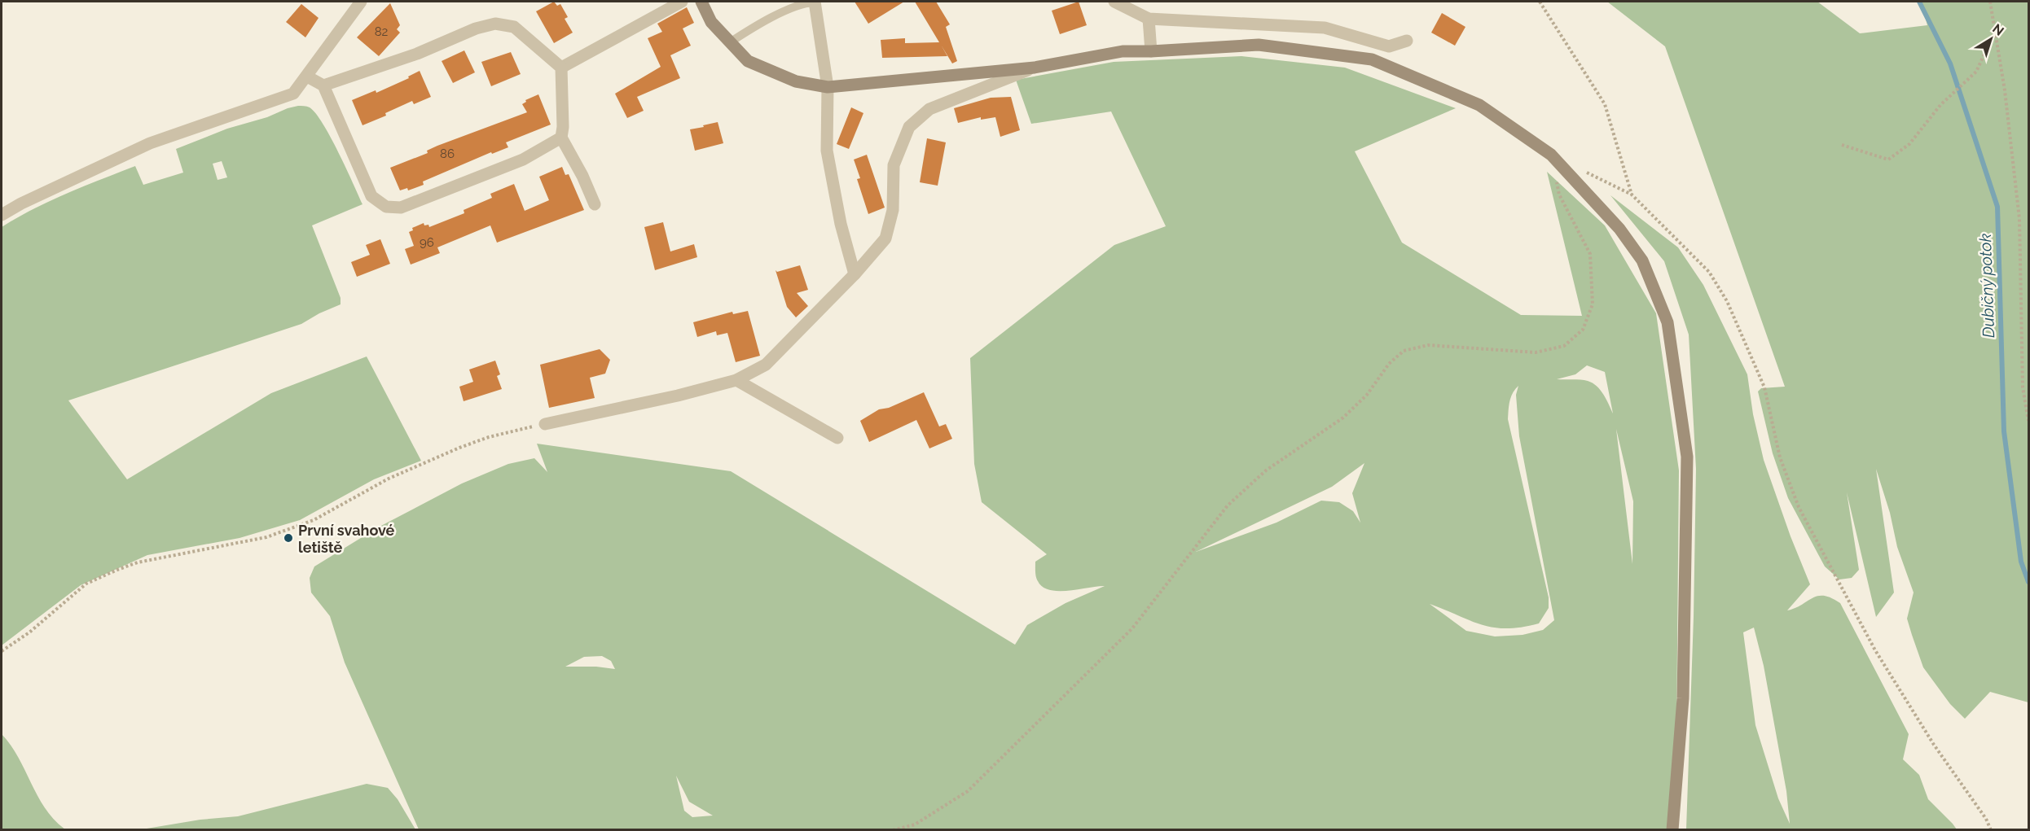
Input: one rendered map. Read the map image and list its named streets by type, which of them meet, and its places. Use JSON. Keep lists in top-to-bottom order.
{
  "water": ["Dubičný potok"],
  "places": ["První svahové letiště"],
  "house_numbers": ["82", "86", "96"],
  "north": "top right"
}
